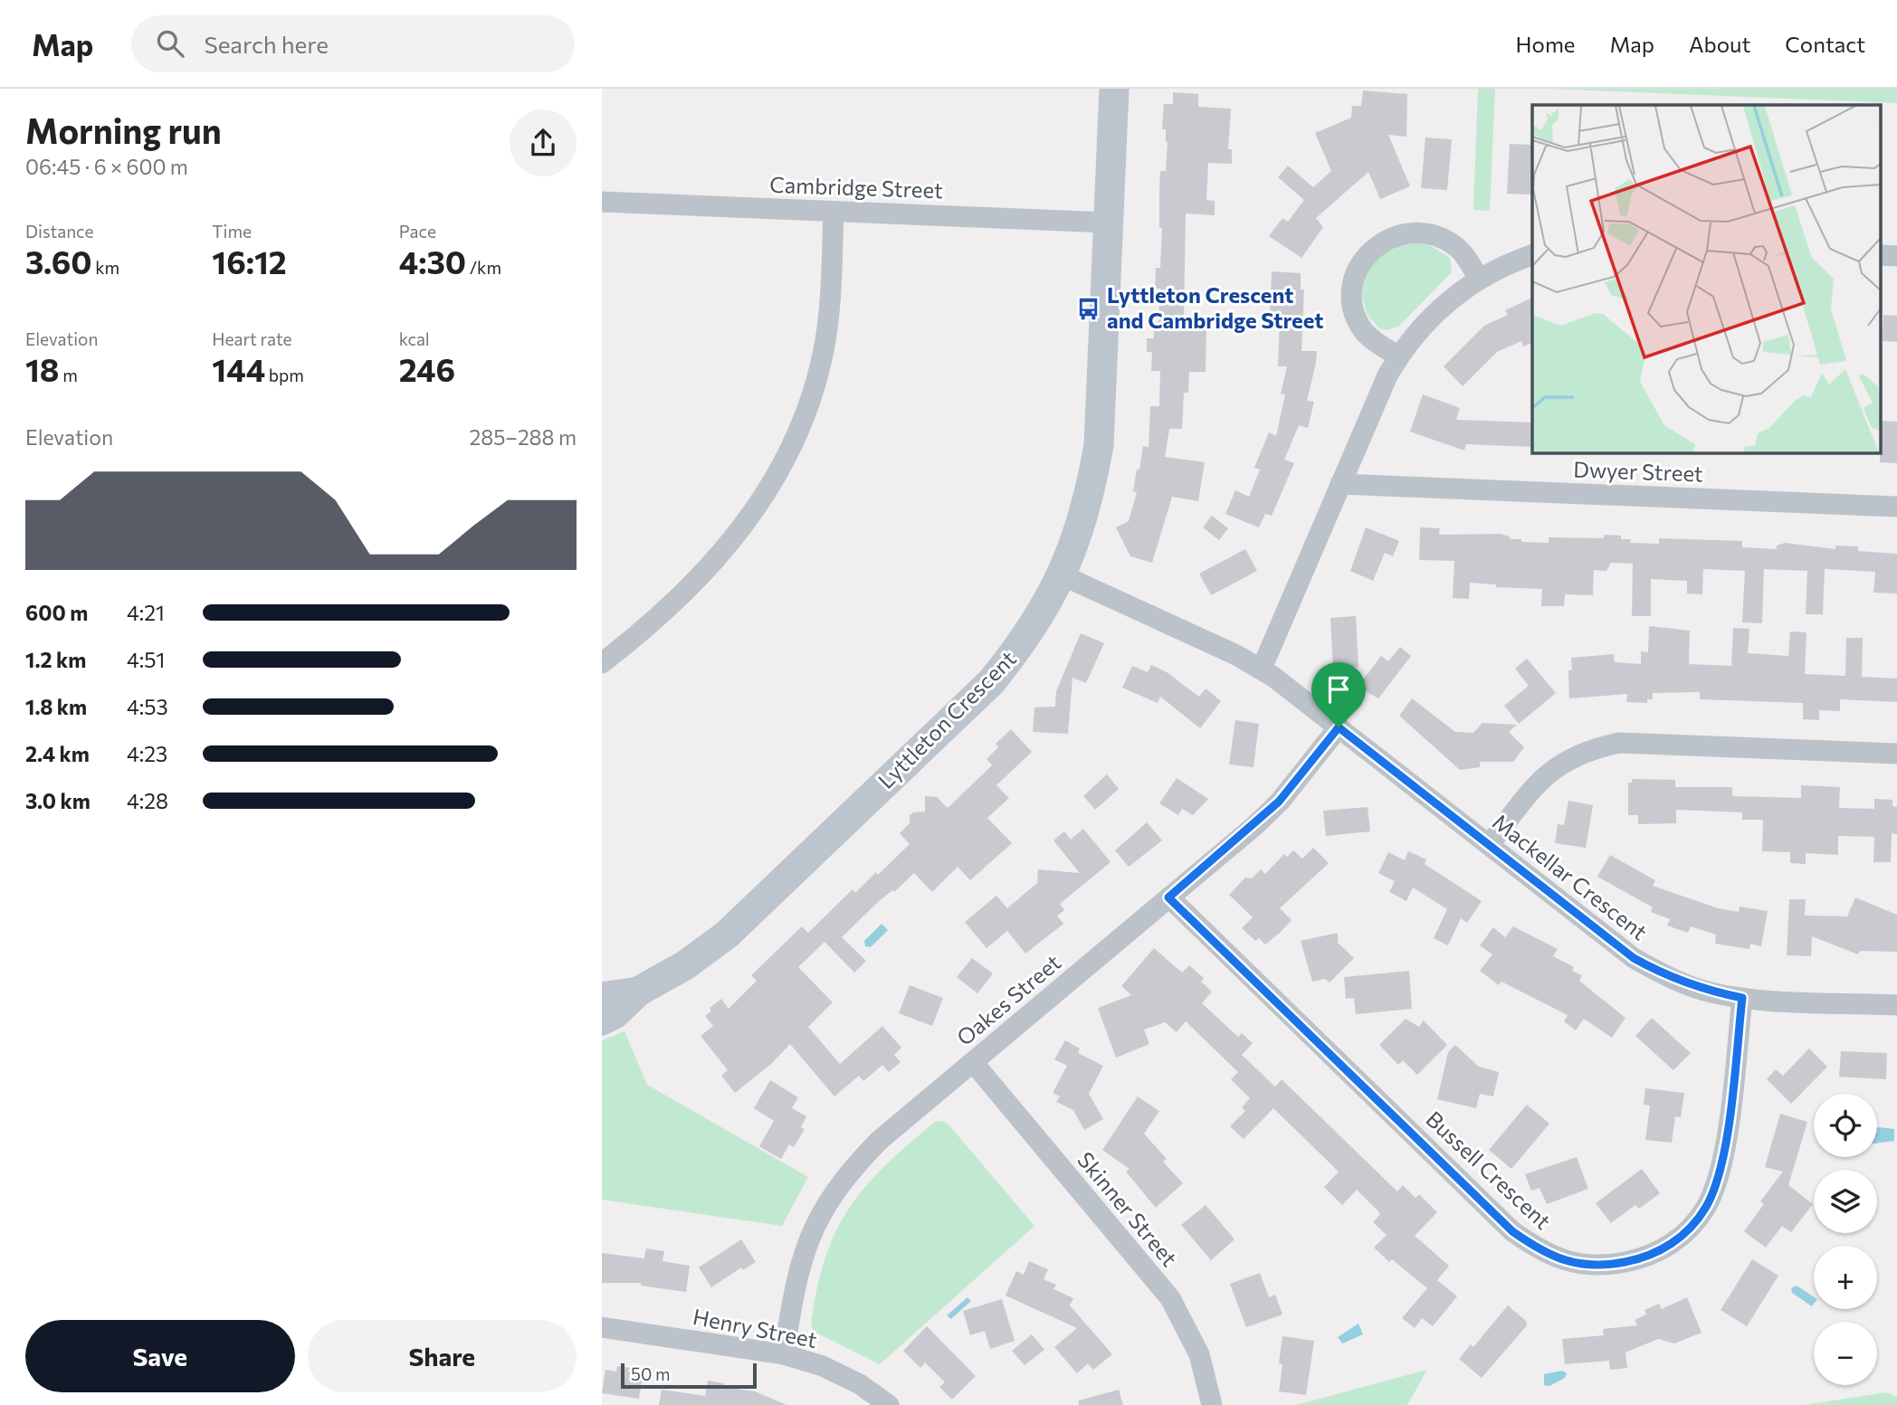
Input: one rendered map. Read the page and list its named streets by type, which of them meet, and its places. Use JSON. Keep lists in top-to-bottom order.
{
  "streets": {
    "street": [
      "Cambridge Street",
      "Dwyer Street",
      "Lyttleton Crescent",
      "Mackellar Crescent",
      "Oakes Street",
      "Bussell Crescent",
      "Skinner Street",
      "Henry Street"
    ]
  },
  "crossings": [
    ["Cambridge Street", "Lyttleton Crescent"],
    ["Lyttleton Crescent", "Mackellar Crescent"],
    ["Mackellar Crescent", "Oakes Street"],
    ["Mackellar Crescent", "Bussell Crescent"],
    ["Oakes Street", "Bussell Crescent"],
    ["Oakes Street", "Skinner Street"],
    ["Oakes Street", "Henry Street"]
  ],
  "places": {
    "bus stop": ["Lyttleton Crescent and Cambridge Street"]
  },
  "scale_bar": "50 m",
  "page": {
    "header": "Map",
    "search": "Search here",
    "nav": [
      "Home",
      "Map",
      "About",
      "Contact"
    ],
    "heading": ["Morning run", "06:45 · 6 × 600 m"],
    "stats": [
      ["Distance", "3.60 km"],
      ["Time", "16:12"],
      ["Pace", "4:30 /km"],
      ["Elevation", "18 m"],
      ["Heart rate", "144 bpm"],
      ["kcal", "246"]
    ],
    "chart": ["Elevation", "285–288 m"],
    "list": [
      {
        "name": "600 m",
        "note": "4:21"
      },
      {
        "name": "1.2 km",
        "note": "4:51"
      },
      {
        "name": "1.8 km",
        "note": "4:53"
      },
      {
        "name": "2.4 km",
        "note": "4:23"
      },
      {
        "name": "3.0 km",
        "note": "4:28"
      }
    ],
    "map_buttons": ["+", "−"],
    "buttons": ["Save", "Share"],
    "scale": "50 m"
  }
}
